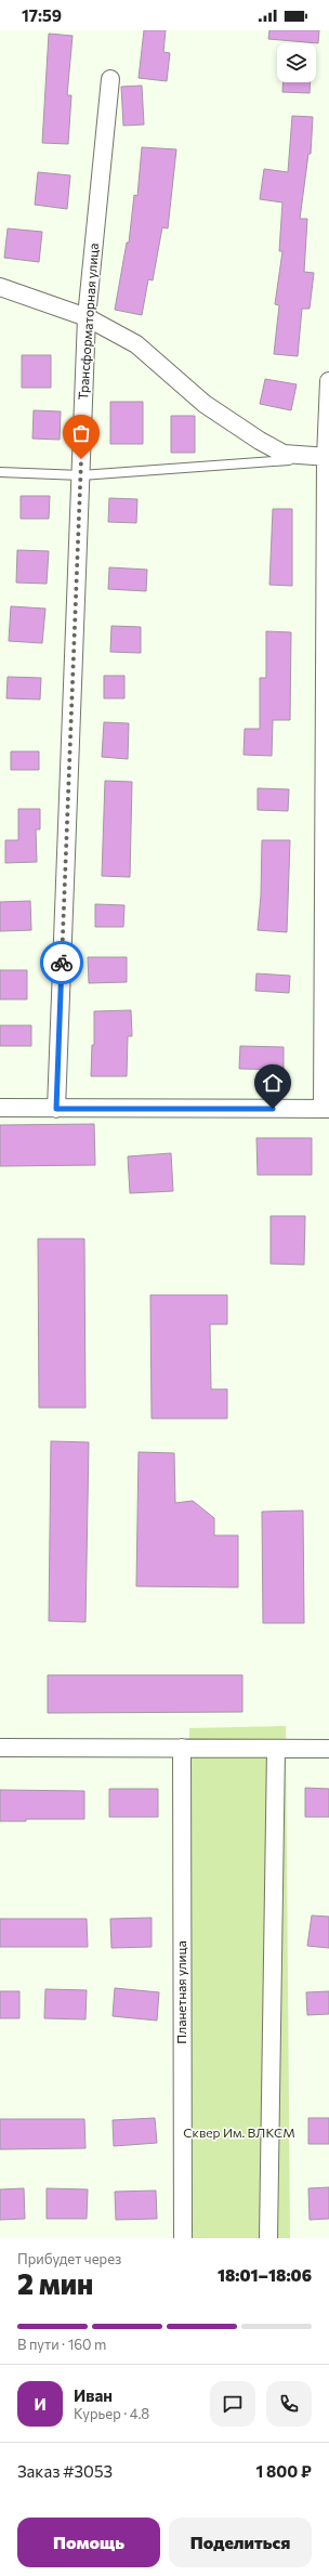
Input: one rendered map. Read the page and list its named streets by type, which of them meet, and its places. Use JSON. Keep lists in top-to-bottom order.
{
  "streets": {
    "street": ["Трансформаторная улица", "Планетная улица"]
  },
  "parks": ["Сквер Им. ВЛКСМ"],
  "page": {
    "status": "17:59",
    "heading": ["2 мин", "Прибудет через", "18:01–18:06"],
    "panel": [
      "Иван",
      "Курьер · 4.8",
      "Заказ #3053",
      "1 800 ₽"
    ],
    "bar": "В пути · 160 m",
    "round": "И",
    "buttons": ["Помощь", "Поделиться"]
  }
}
